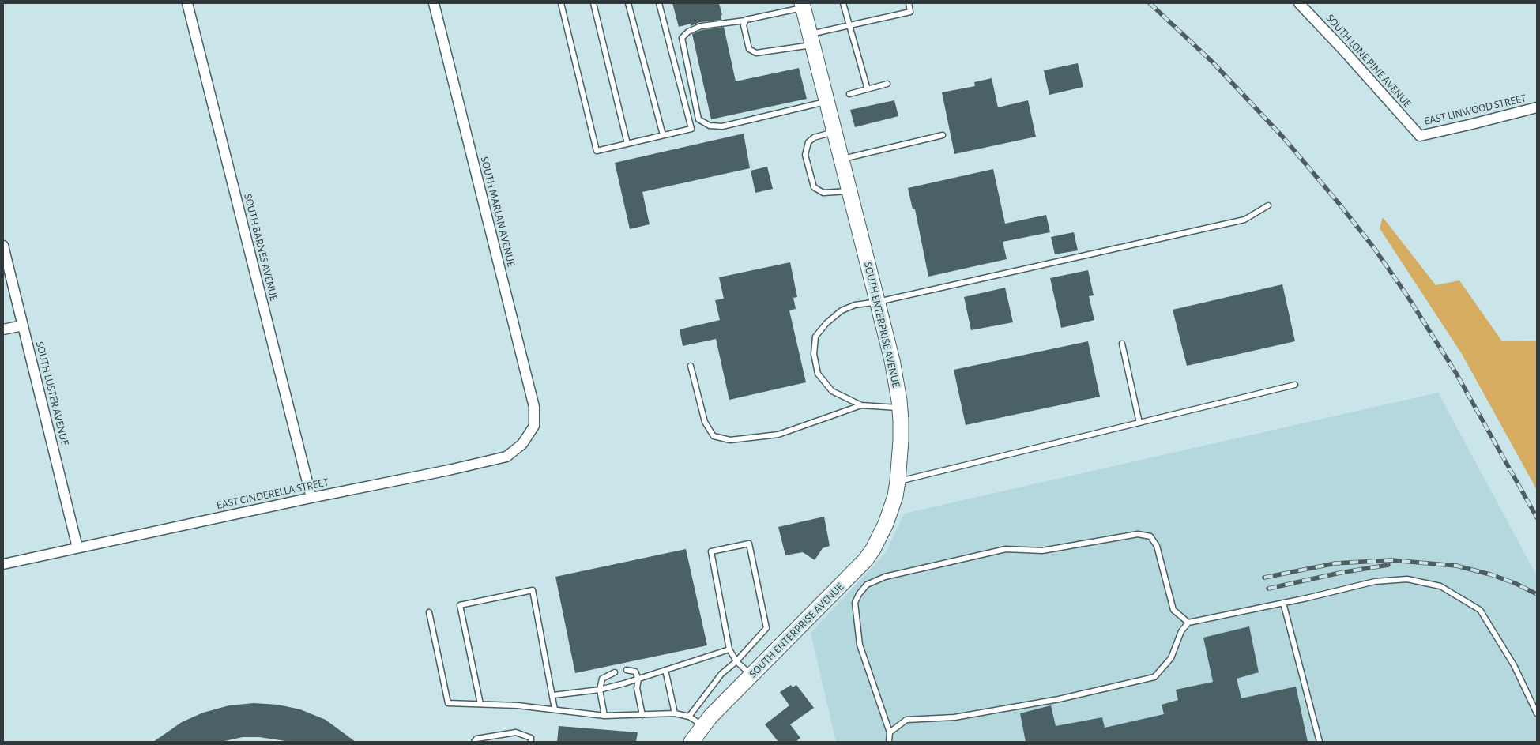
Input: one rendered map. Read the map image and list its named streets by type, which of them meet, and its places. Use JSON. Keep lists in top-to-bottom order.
{
  "streets": {
    "street": [
      "SOUTH LONE PINE AVENUE",
      "EAST LINWOOD STREET",
      "SOUTH MARLAN AVENUE",
      "SOUTH BARNES AVENUE",
      "SOUTH ENTERPRISE AVENUE",
      "SOUTH LUSTER AVENUE",
      "EAST CINDERELLA STREET"
    ]
  },
  "crossings": [
    ["SOUTH LONE PINE AVENUE", "EAST LINWOOD STREET"],
    ["SOUTH MARLAN AVENUE", "EAST CINDERELLA STREET"],
    ["SOUTH BARNES AVENUE", "EAST CINDERELLA STREET"],
    ["SOUTH LUSTER AVENUE", "EAST CINDERELLA STREET"]
  ]
}
